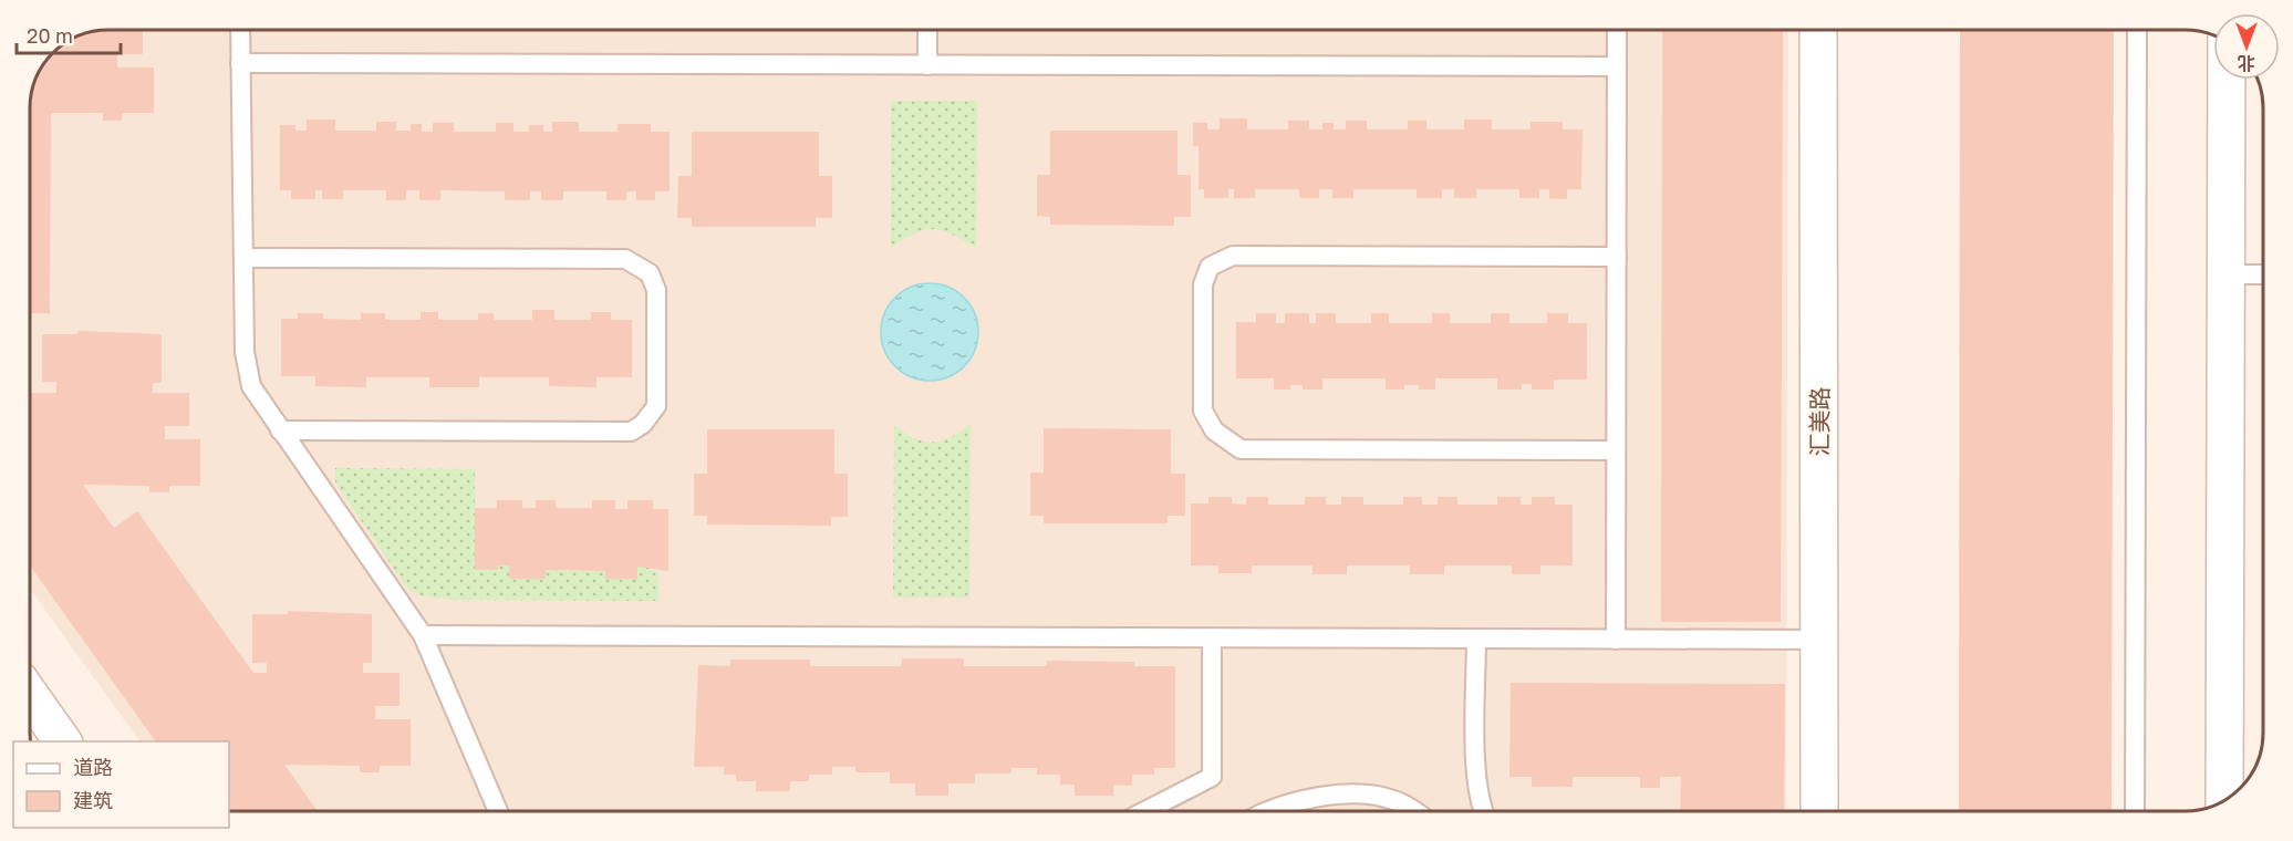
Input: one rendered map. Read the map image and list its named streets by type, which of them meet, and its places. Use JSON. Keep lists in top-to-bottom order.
{
  "streets": {
    "street": ["汇美路"]
  },
  "legend": ["道路", "建筑"],
  "scale_bar": "20 m",
  "north": "bottom"
}
